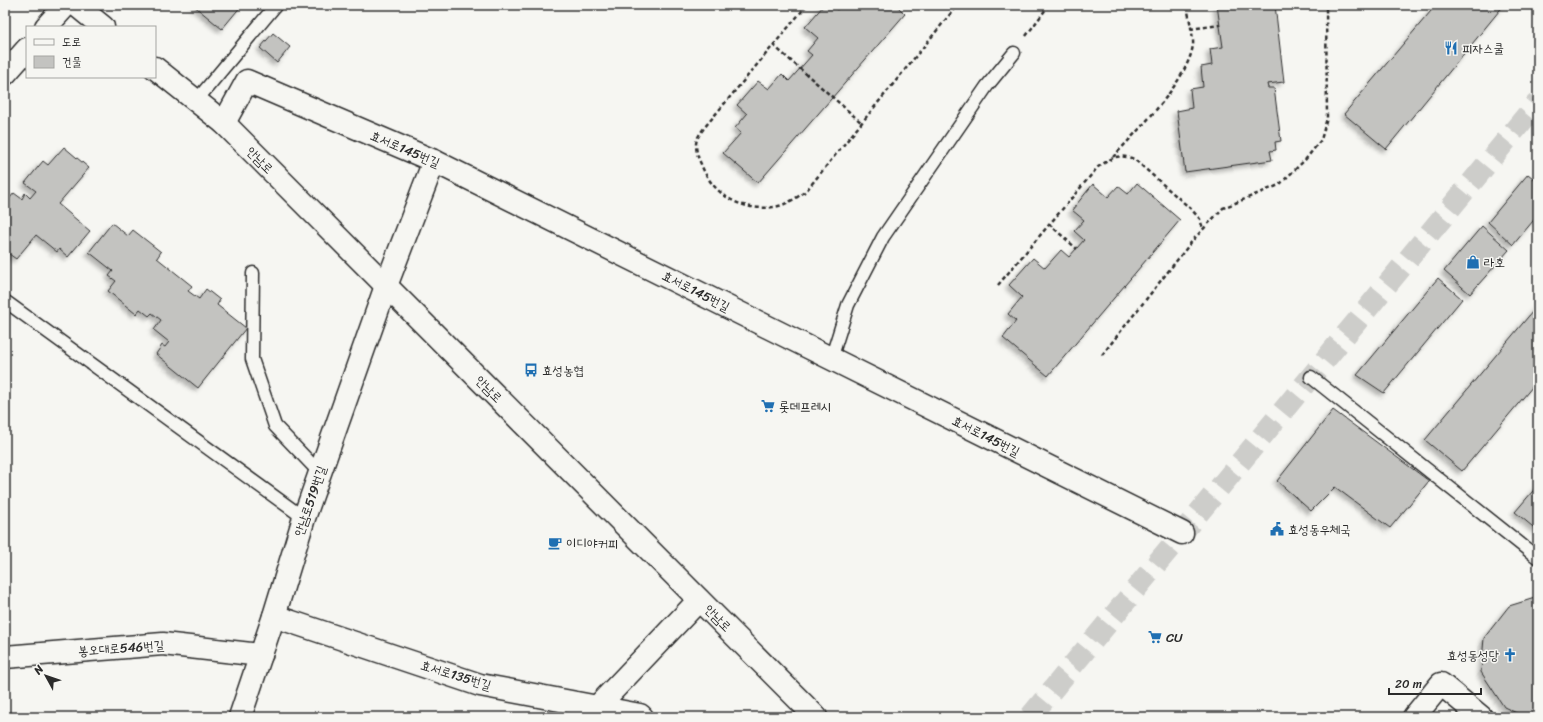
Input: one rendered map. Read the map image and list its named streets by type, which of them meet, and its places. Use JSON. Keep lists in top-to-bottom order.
{
  "streets": {
    "street": [
      "효서로145번길",
      "안남로",
      "안남로519번길",
      "봉오대로546번길",
      "효서로135번길"
    ]
  },
  "crossings": [
    ["효서로145번길", "안남로"],
    ["효서로145번길", "안남로519번길"],
    ["안남로", "안남로519번길"],
    ["안남로519번길", "봉오대로546번길"],
    ["안남로519번길", "효서로135번길"]
  ],
  "places": {
    "restaurant": ["피자스쿨"],
    "shop": ["라호"],
    "bus stop": ["효성농협"],
    "supermarket": ["롯데프레시", "CU"],
    "public building": ["효성동우체국"],
    "cafe": ["이디야커피"],
    "church": ["효성동성당"]
  },
  "legend": ["도로", "건물"],
  "scale_bar": "20 m",
  "north": "top left"
}
